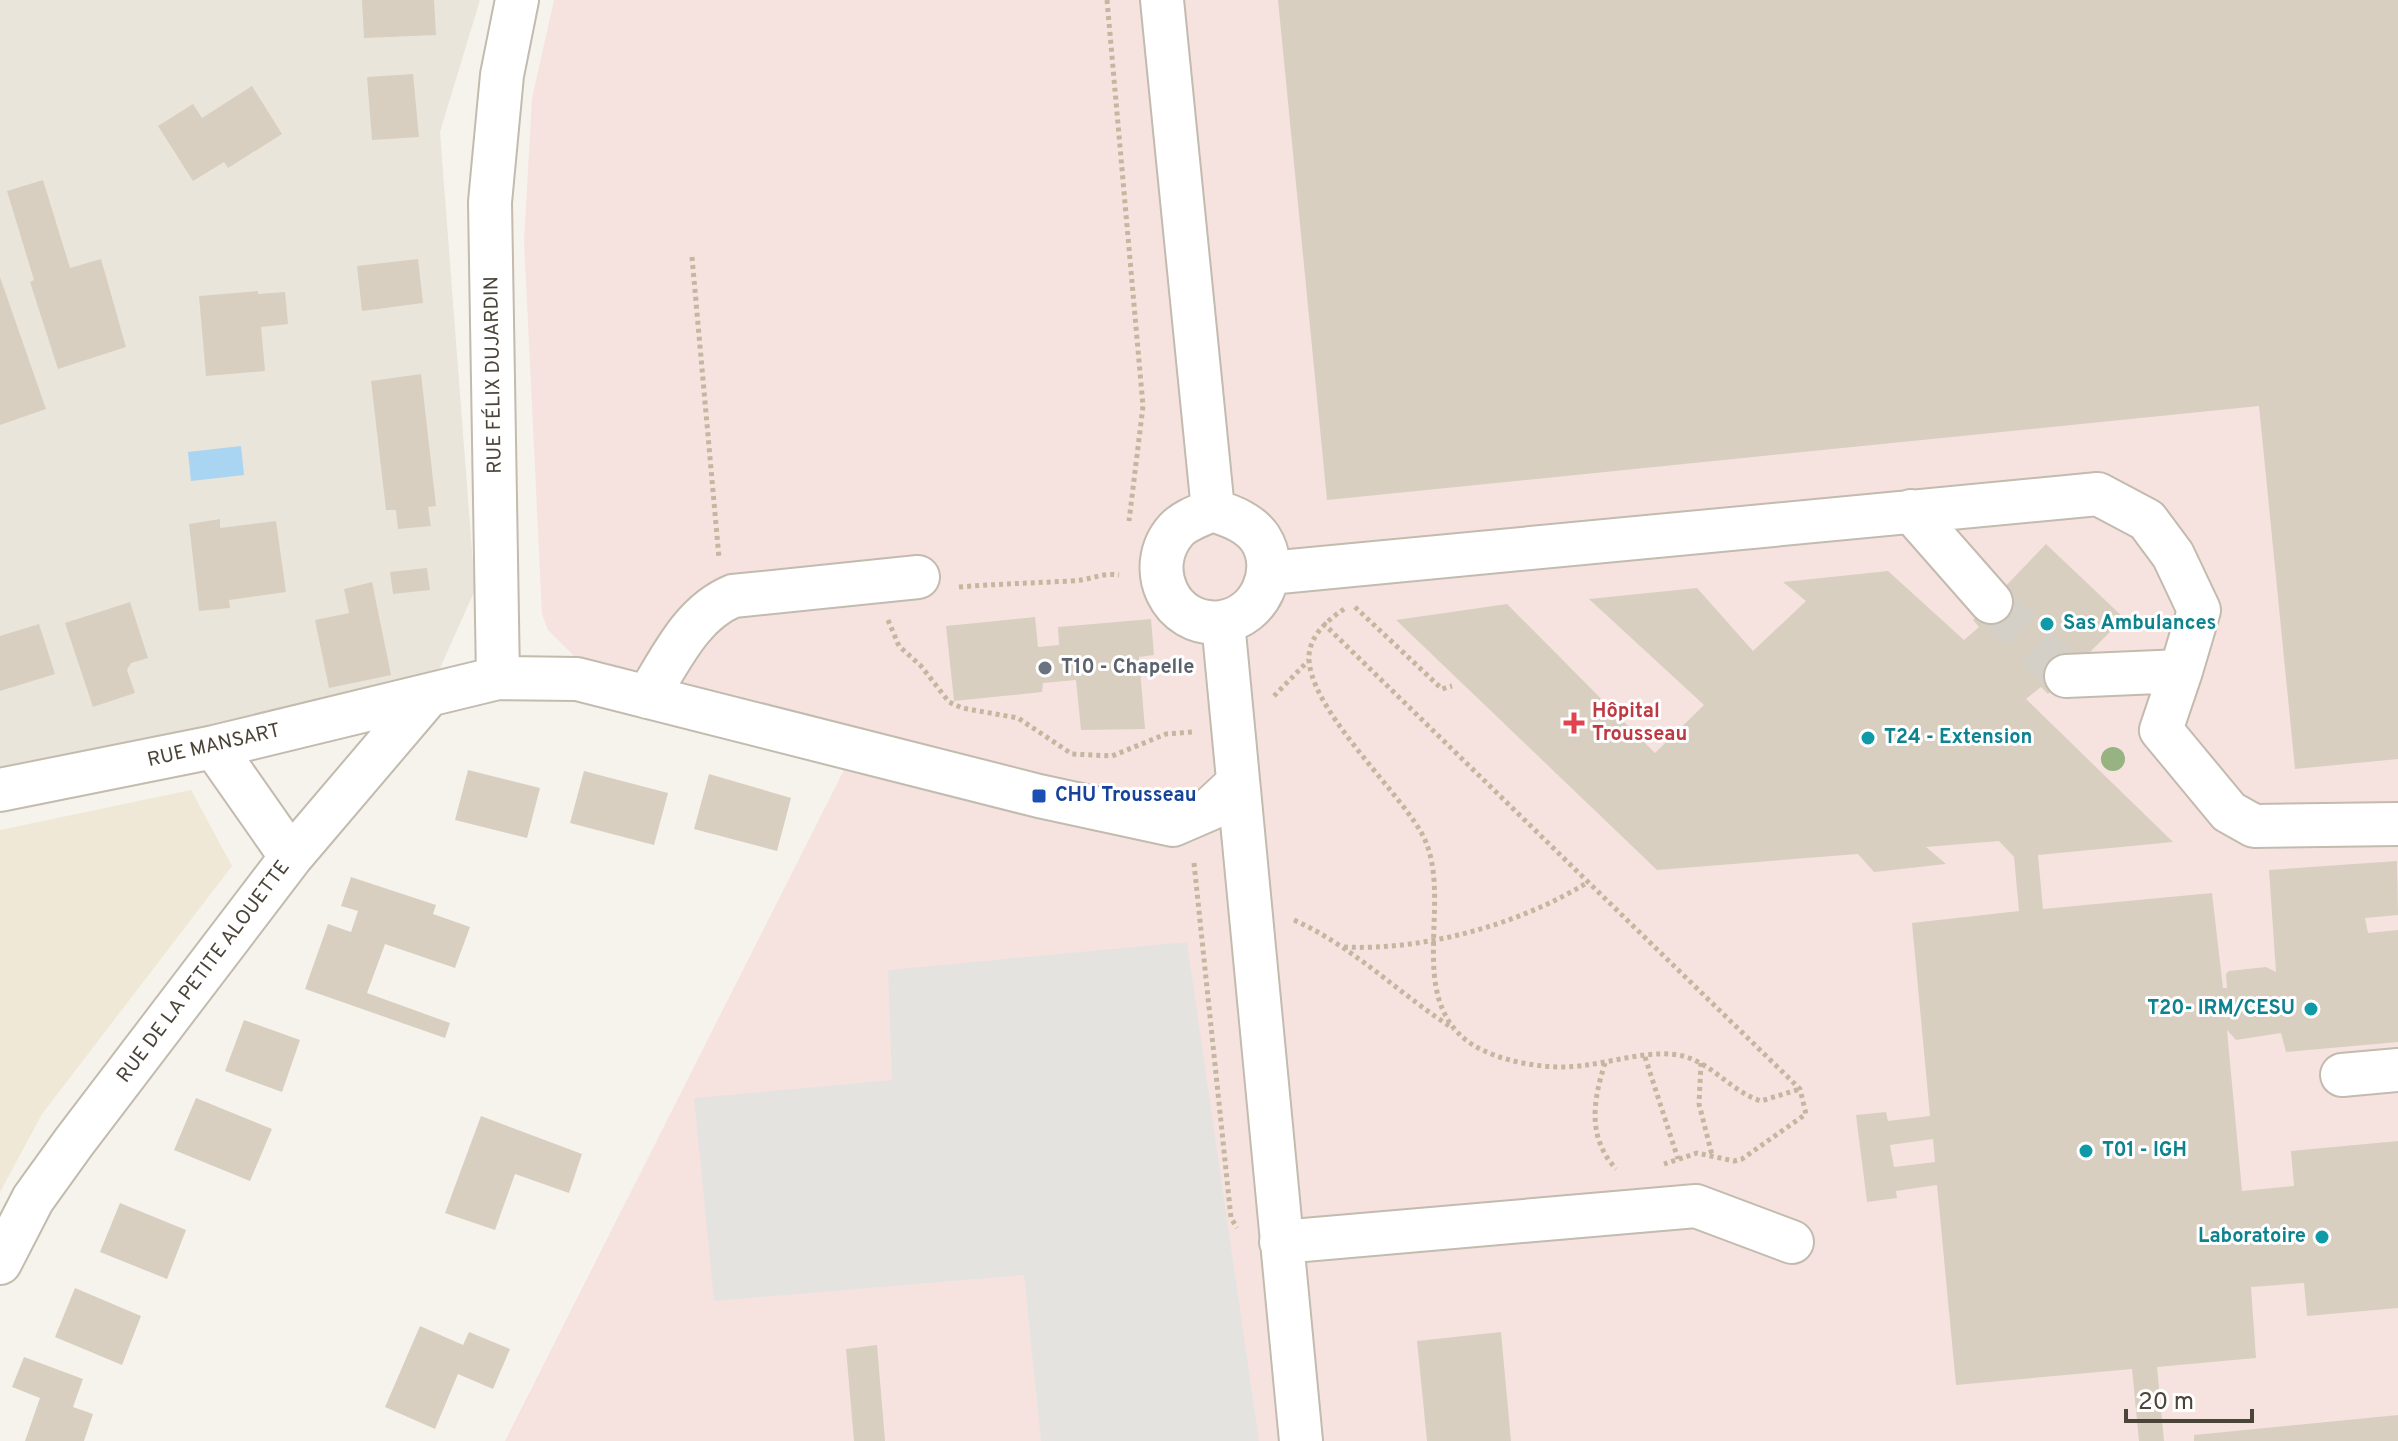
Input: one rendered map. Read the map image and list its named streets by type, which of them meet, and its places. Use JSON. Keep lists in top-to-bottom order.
{
  "streets": {
    "street": ["RUE FÉLIX DUJARDIN", "RUE MANSART", "RUE DE LA PETITE ALOUETTE"]
  },
  "crossings": [
    ["RUE MANSART", "RUE DE LA PETITE ALOUETTE"]
  ],
  "places": {
    "other": [
      "Sas Ambulances",
      "T10 - Chapelle",
      "T24 - Extension",
      "T20- IRM/CESU",
      "T01 - IGH",
      "Laboratoire"
    ],
    "health": ["Hôpital Trousseau"],
    "transit": ["CHU Trousseau"]
  },
  "scale_bar": "20 m"
}
